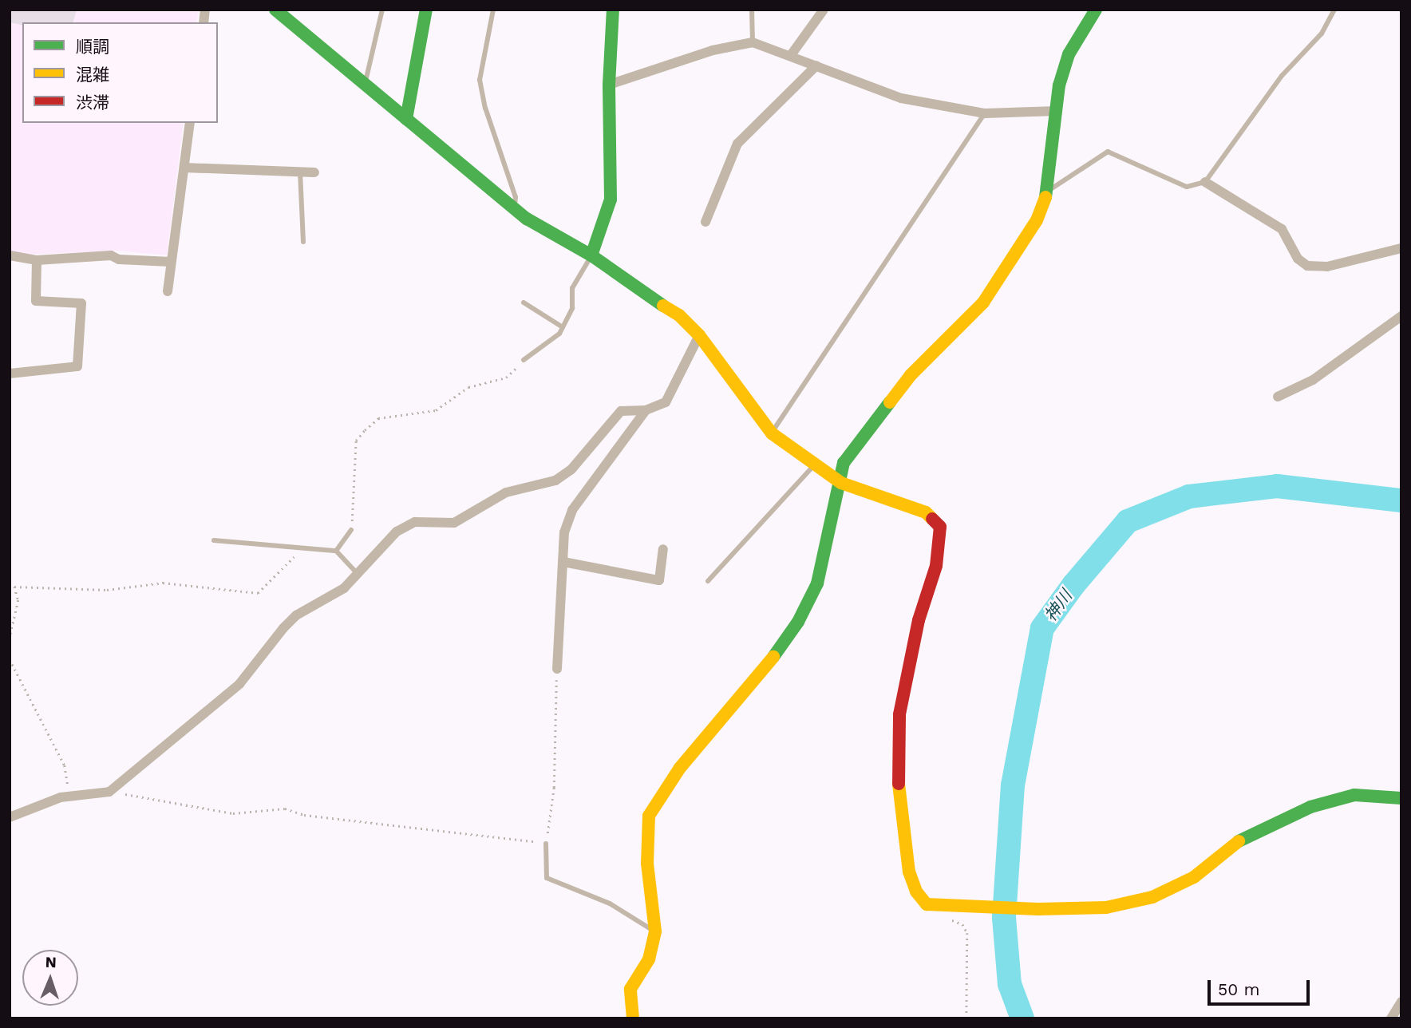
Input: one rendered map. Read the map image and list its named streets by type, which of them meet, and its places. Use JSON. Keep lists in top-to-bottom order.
{
  "water": ["神川"],
  "legend": ["順調", "混雑", "渋滞"],
  "scale_bar": "50 m",
  "north": "top"
}
